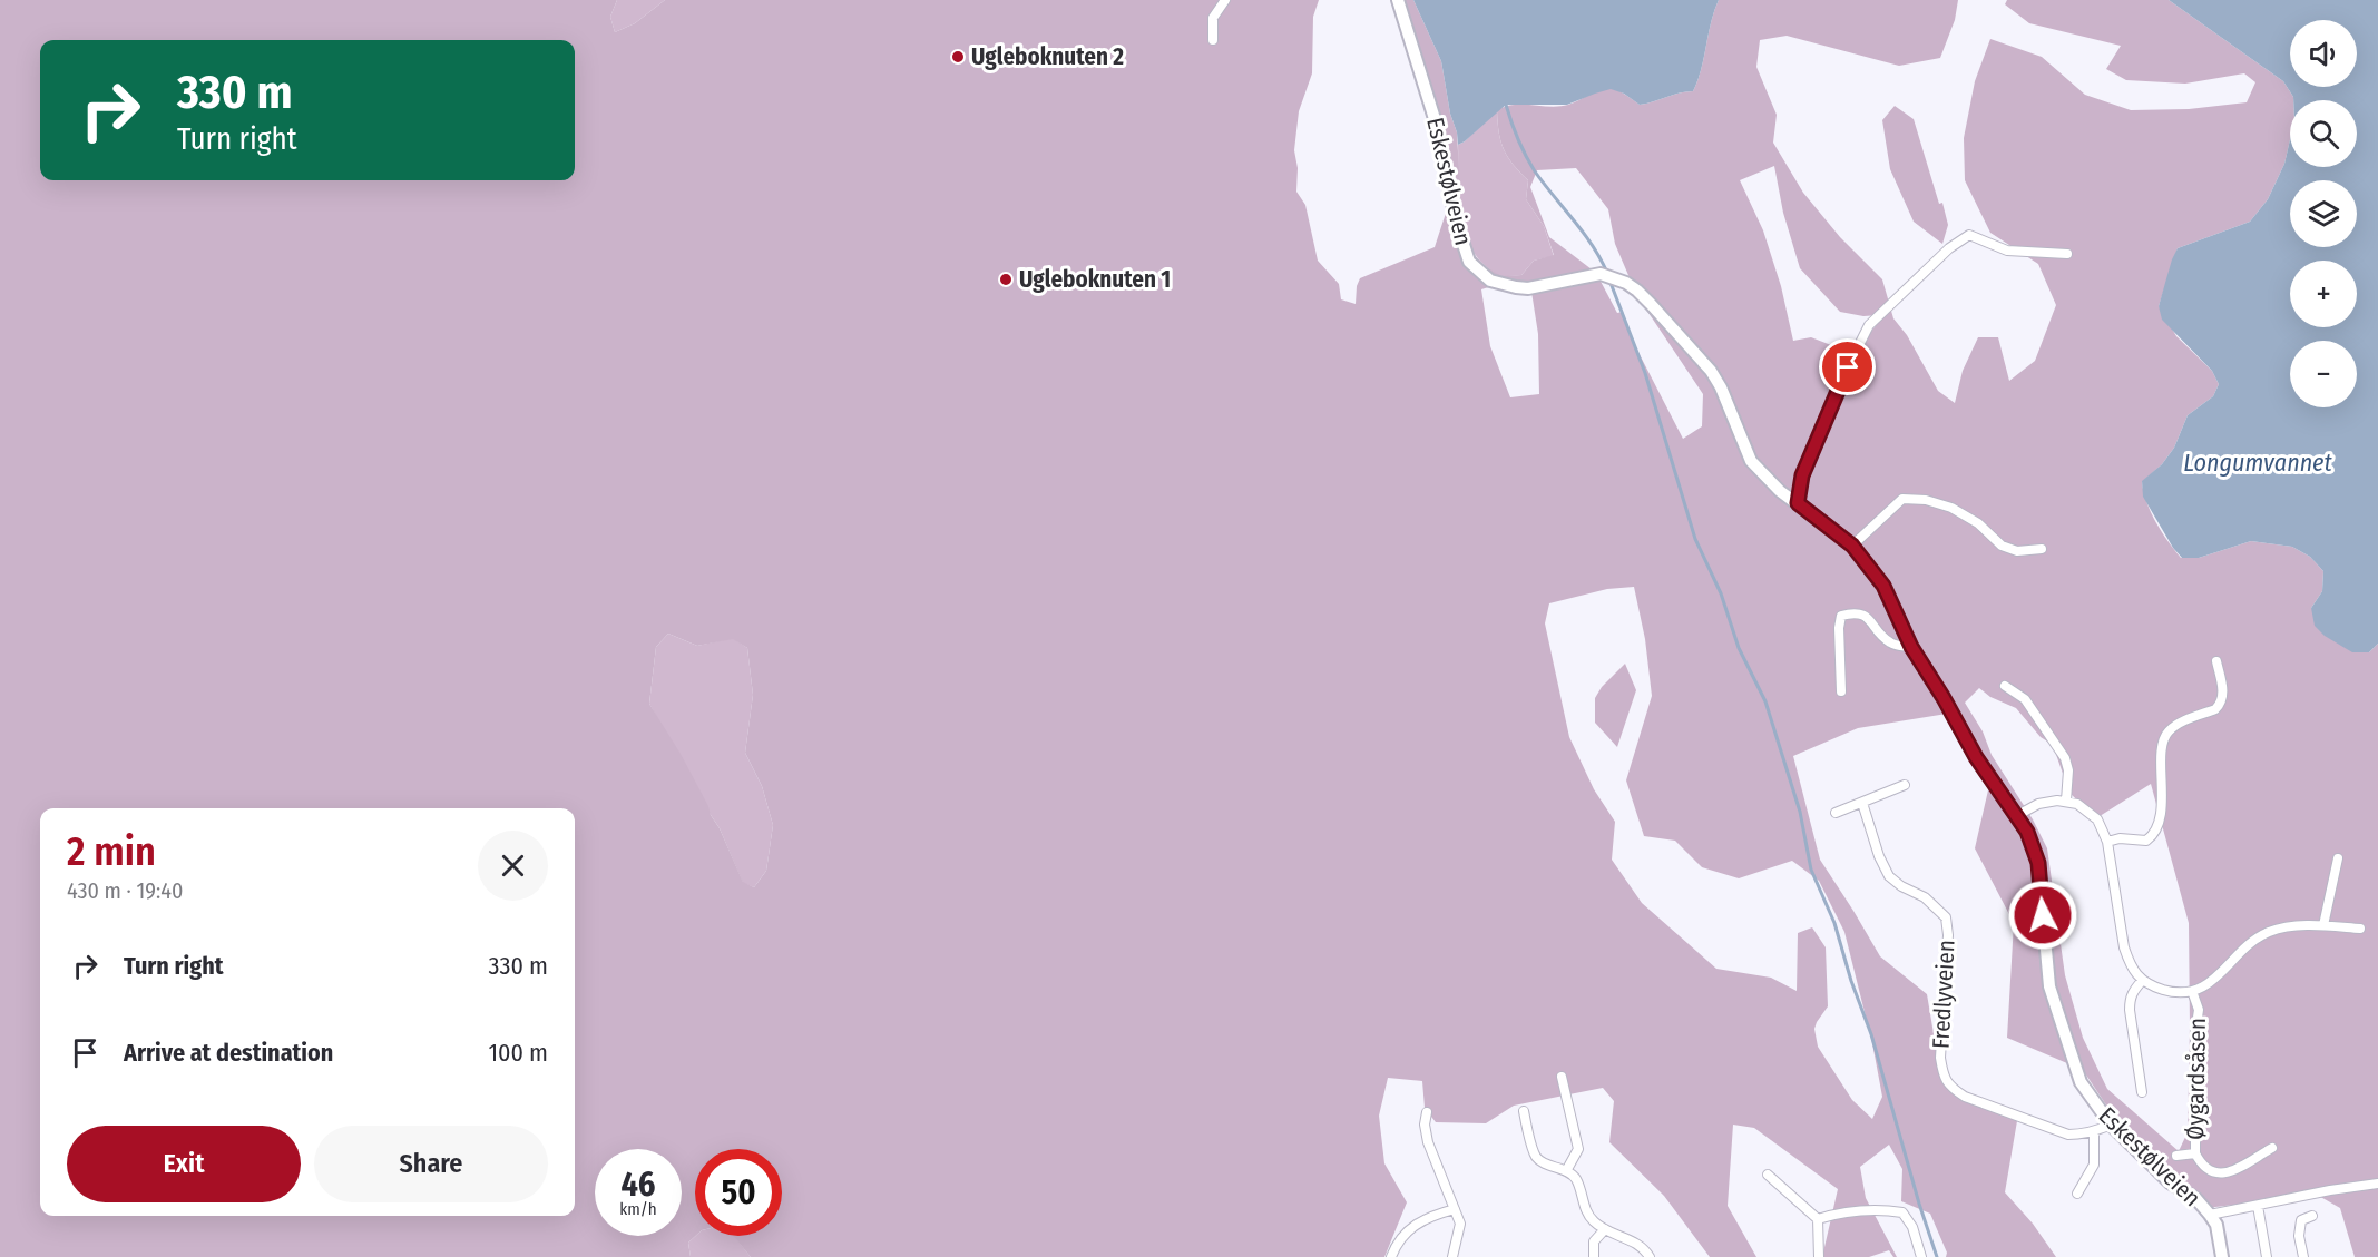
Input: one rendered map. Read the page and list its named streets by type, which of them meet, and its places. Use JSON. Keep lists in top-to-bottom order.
{
  "streets": {
    "main road": ["Eskestølveien"],
    "street": ["Fredlyveien", "Øygardsåsen"]
  },
  "crossings": [
    ["Eskestølveien", "Fredlyveien"]
  ],
  "water": ["Longumvannet"],
  "places": ["Ugleboknuten 2", "Ugleboknuten 1"],
  "page": {
    "map_buttons": ["+", "−"],
    "turn": ["330 m", "Turn right"],
    "heading": ["2 min", "430 m · 19:40"],
    "list": [
      {
        "name": "Turn right",
        "value": "330 m"
      },
      {
        "name": "Arrive at destination",
        "value": "100 m"
      }
    ],
    "buttons": ["Exit", "Share"],
    "speed": "46 km/h",
    "limit": "50"
  }
}
